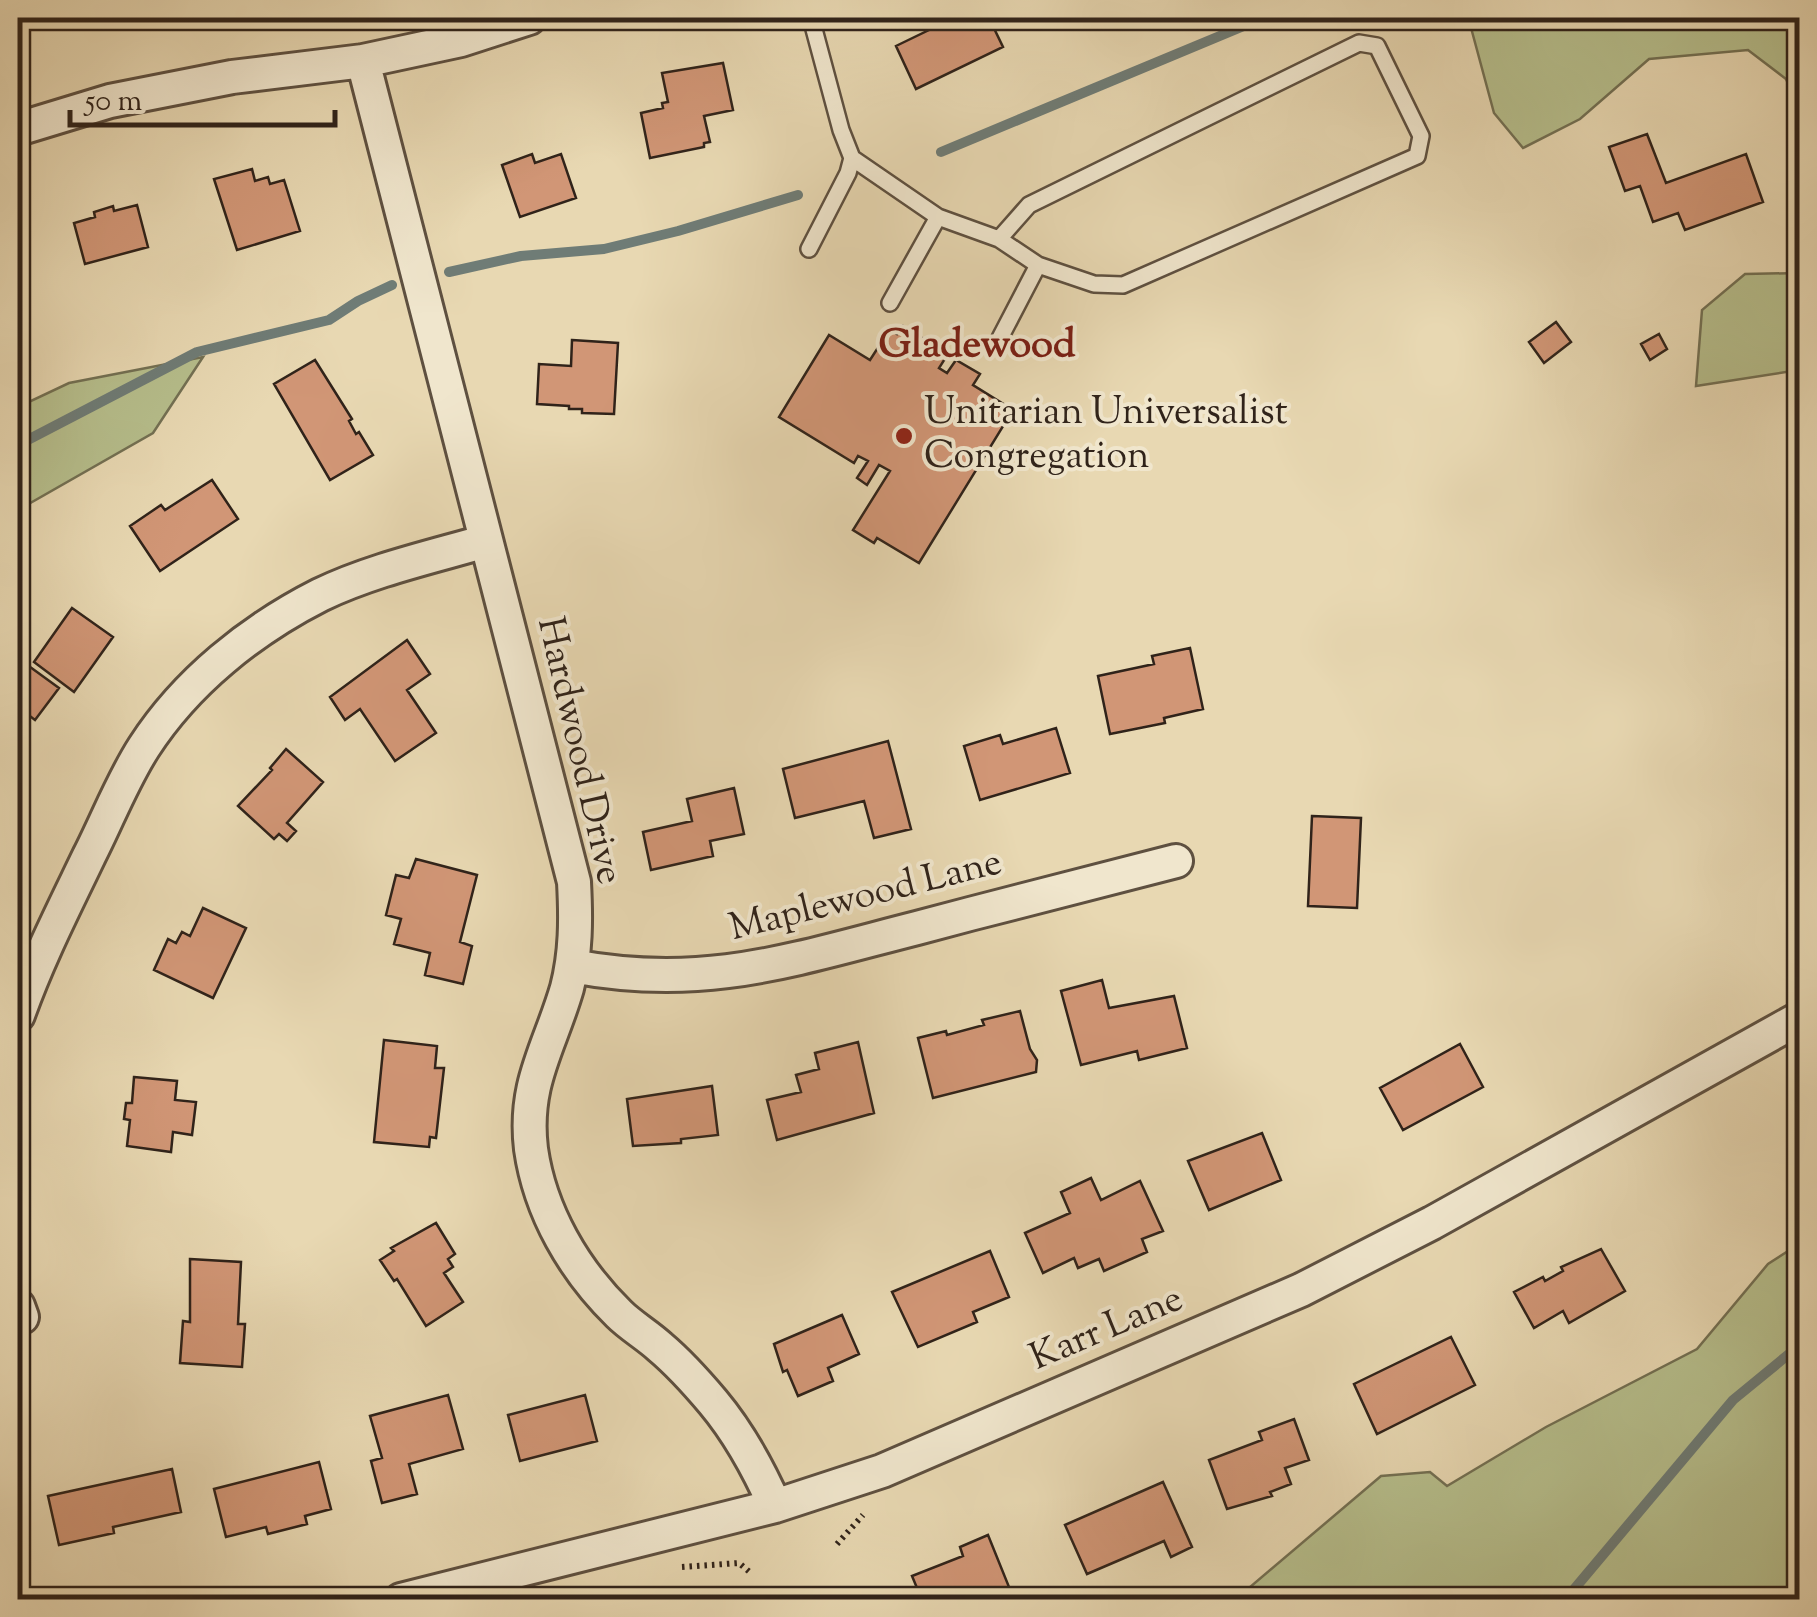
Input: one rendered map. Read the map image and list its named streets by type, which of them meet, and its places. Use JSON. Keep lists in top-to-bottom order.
{
  "streets": {
    "street": ["Hardwood Drive", "Maplewood Lane", "Karr Lane"]
  },
  "crossings": [
    ["Hardwood Drive", "Maplewood Lane"],
    ["Hardwood Drive", "Karr Lane"]
  ],
  "districts": ["Gladewood"],
  "places": ["Unitarian Universalist Congregation"],
  "scale_bar": "50 m"
}
